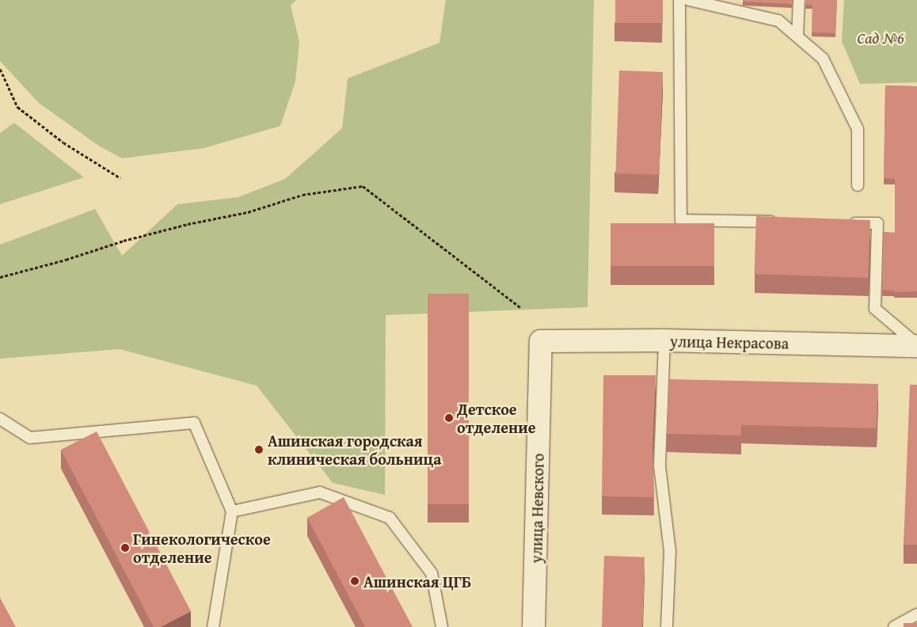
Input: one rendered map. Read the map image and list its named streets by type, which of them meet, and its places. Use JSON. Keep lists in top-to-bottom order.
{
  "streets": {
    "street": ["улица Некрасова", "улица Невского"]
  },
  "crossings": [
    ["улица Некрасова", "улица Невского"]
  ],
  "parks": ["Сад №6"],
  "places": [
    "Детское отделение",
    "Ашинская городская клиническая больница",
    "Гинекологическое отделение",
    "Ашинская ЦГБ"
  ]
}
